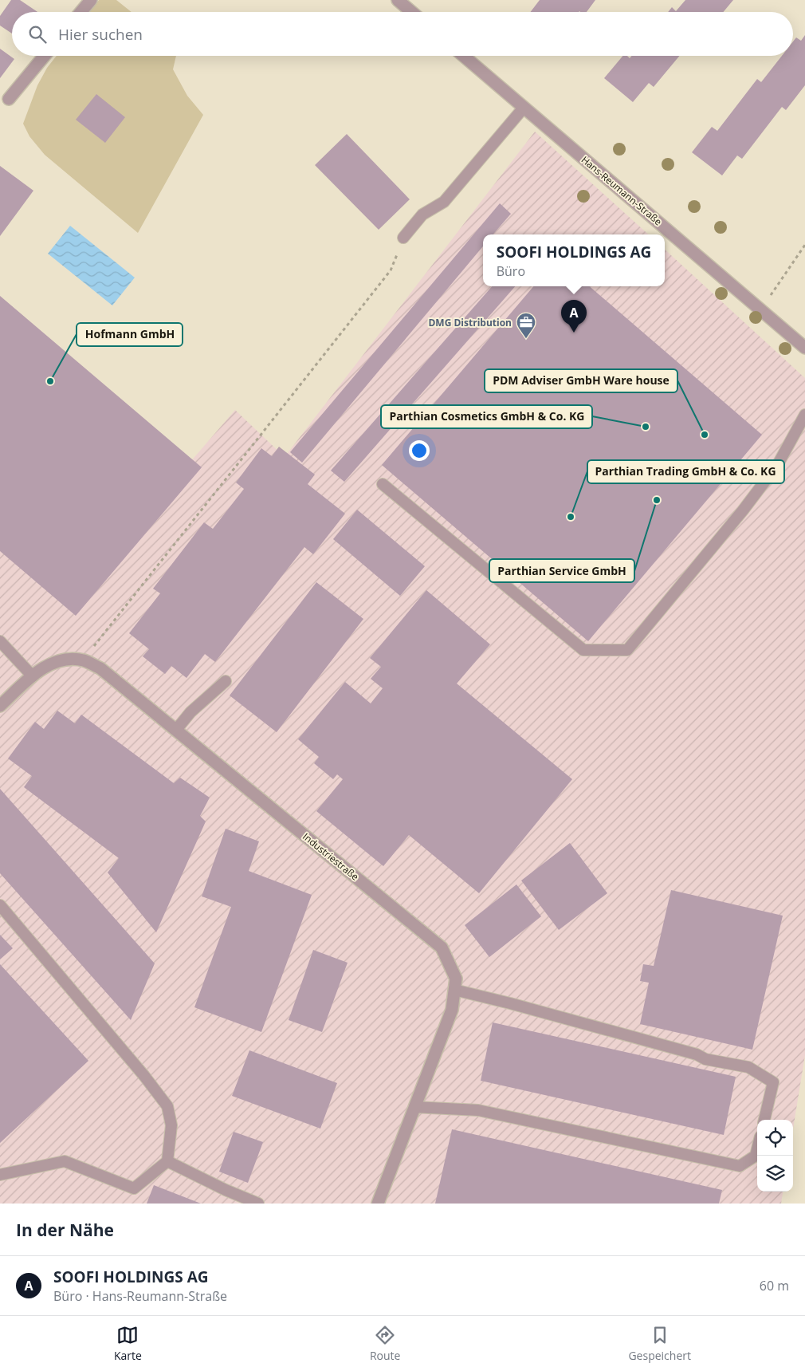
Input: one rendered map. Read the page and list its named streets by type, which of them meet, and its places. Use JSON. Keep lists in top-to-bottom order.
{
  "streets": {
    "street": ["Hans-Reumann-Straße", "Industriestraße"]
  },
  "places": {
    "office": ["DMG Distribution"],
    "other": [
      "Hofmann GmbH",
      "Parthian Cosmetics GmbH & Co. KG",
      "PDM Adviser GmbH Ware house",
      "Parthian Service GmbH",
      "Parthian Trading GmbH & Co. KG"
    ]
  },
  "page": {
    "search": "Hier suchen",
    "popup": ["SOOFI HOLDINGS AG", "Büro"],
    "pins": "A",
    "heading": "In der Nähe",
    "list": [
      {
        "mark": "A",
        "name": "SOOFI HOLDINGS AG",
        "note": "Büro · Hans-Reumann-Straße",
        "value": "60 m"
      }
    ],
    "nav": ["Karte", "Route", "Gespeichert"]
  }
}
